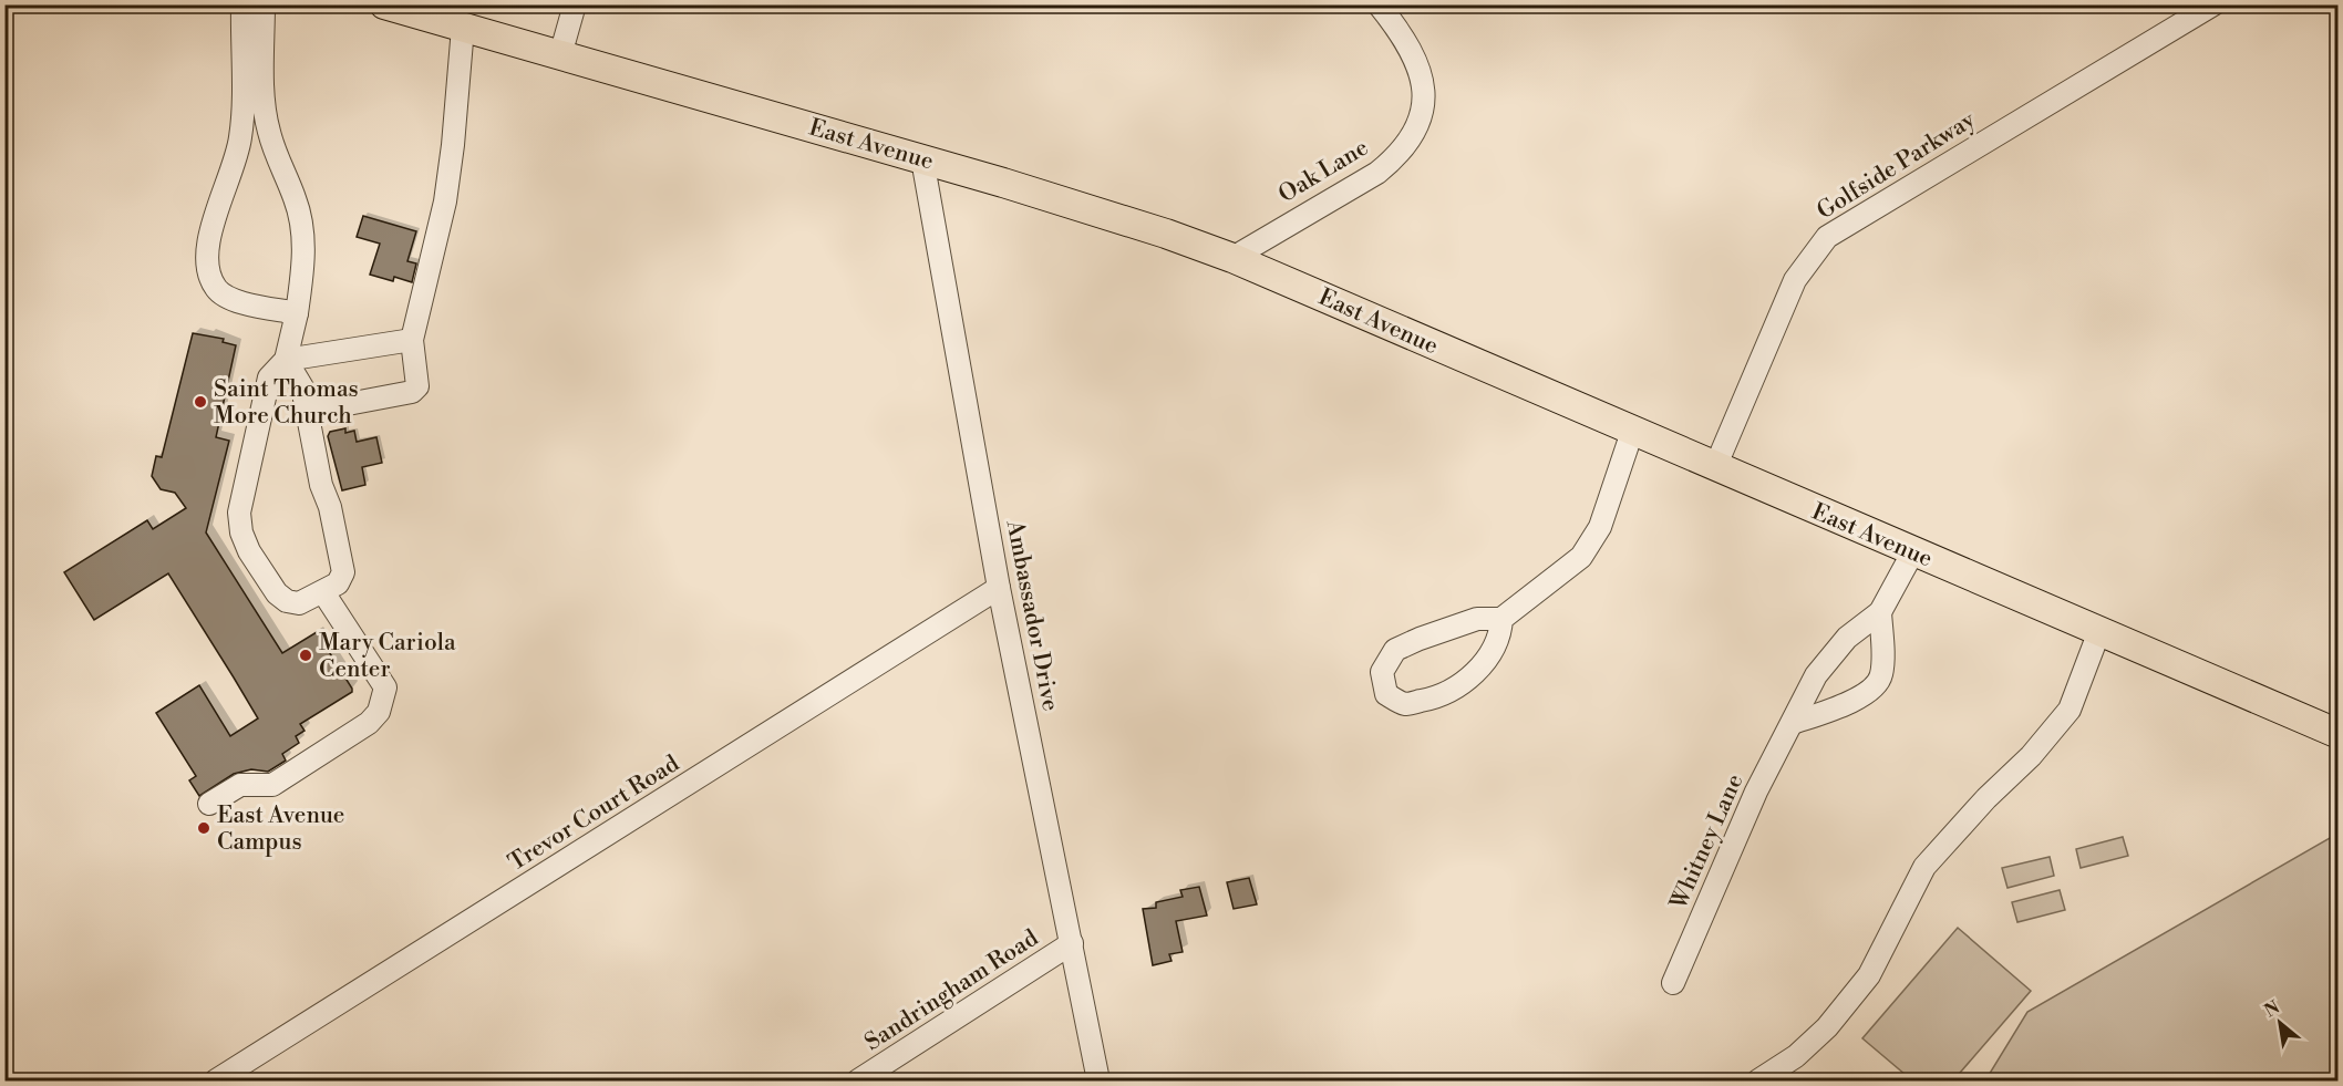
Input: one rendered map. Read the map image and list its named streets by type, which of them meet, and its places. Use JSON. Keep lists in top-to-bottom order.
{
  "streets": {
    "main road": ["East Avenue"],
    "street": [
      "Golfside Parkway",
      "Oak Lane",
      "Ambassador Drive",
      "Trevor Court Road",
      "Whitney Lane",
      "Sandringham Road"
    ]
  },
  "crossings": [
    ["East Avenue", "Golfside Parkway"],
    ["East Avenue", "Oak Lane"],
    ["East Avenue", "Ambassador Drive"],
    ["East Avenue", "Whitney Lane"],
    ["Ambassador Drive", "Trevor Court Road"],
    ["Ambassador Drive", "Sandringham Road"]
  ],
  "places": ["Saint Thomas More Church", "Mary Cariola Center", "East Avenue Campus"],
  "north": "top left"
}
